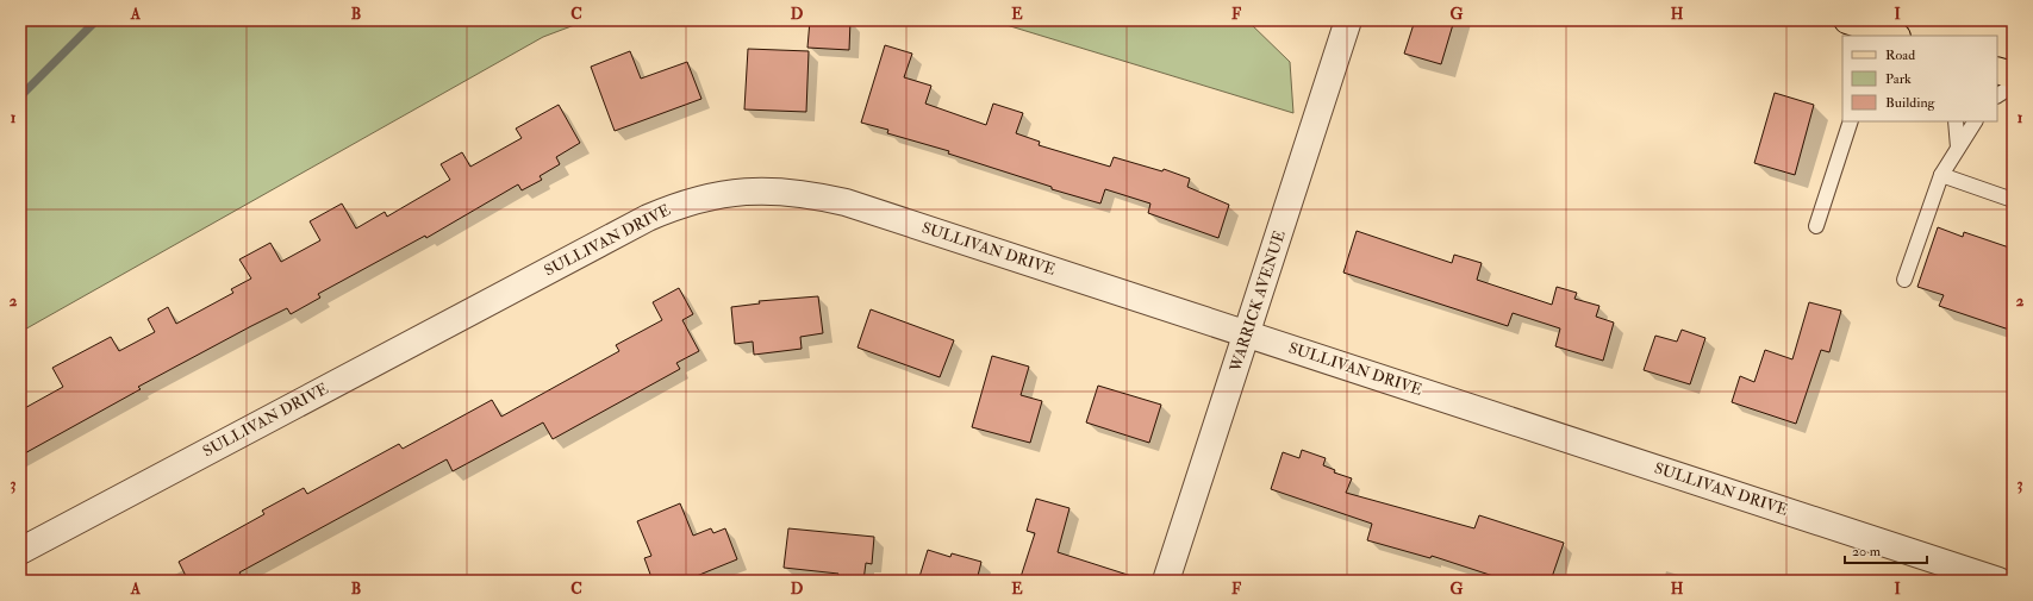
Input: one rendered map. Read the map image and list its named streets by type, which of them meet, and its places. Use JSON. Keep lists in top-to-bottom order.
{
  "streets": {
    "street": ["SULLIVAN DRIVE", "WARRICK AVENUE"]
  },
  "crossings": [
    ["SULLIVAN DRIVE", "WARRICK AVENUE"]
  ],
  "legend": ["Road", "Park", "Building"],
  "scale_bar": "20 m",
  "grid": {
    "columns": [
      "A",
      "B",
      "C",
      "D",
      "E",
      "F",
      "G",
      "H",
      "I"
    ],
    "rows": ["1", "2", "3"]
  }
}
